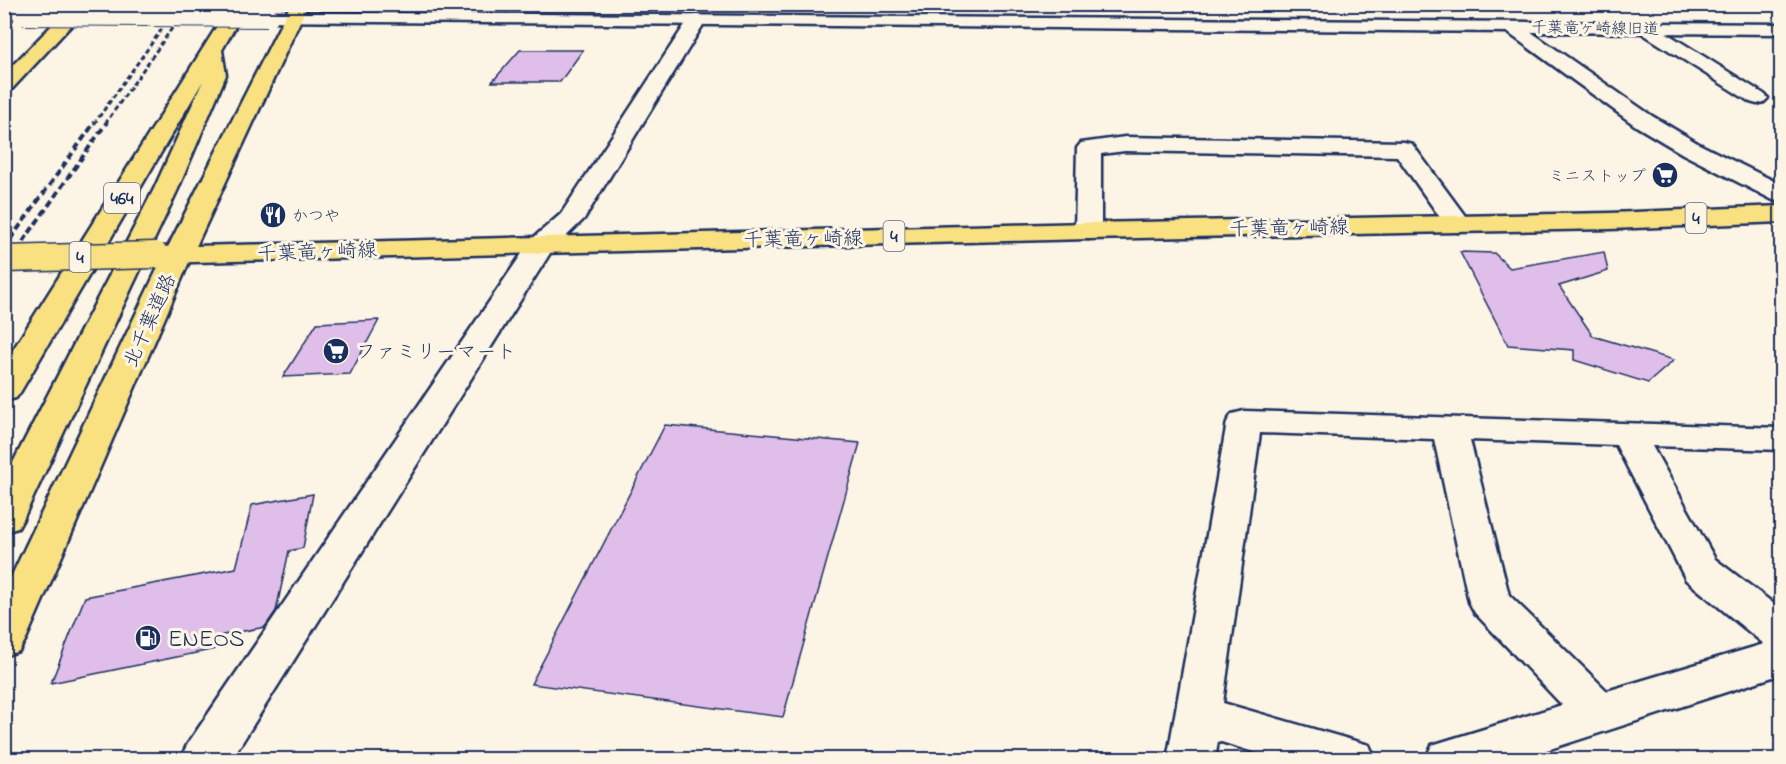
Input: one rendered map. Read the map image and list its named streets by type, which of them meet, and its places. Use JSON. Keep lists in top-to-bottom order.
{
  "streets": {
    "main road": [
      "464",
      "4",
      "千葉竜ヶ崎線",
      "北千葉道路"
    ],
    "street": ["千葉竜ヶ崎線旧道"]
  },
  "crossings": [
    ["千葉竜ヶ崎線旧道", "北千葉道路"],
    ["千葉竜ヶ崎線", "北千葉道路"]
  ],
  "places": {
    "supermarket": ["ミニストップ", "ファミリーマート"],
    "restaurant": ["かつや"],
    "fuel station": ["ENEOS"]
  }
}
